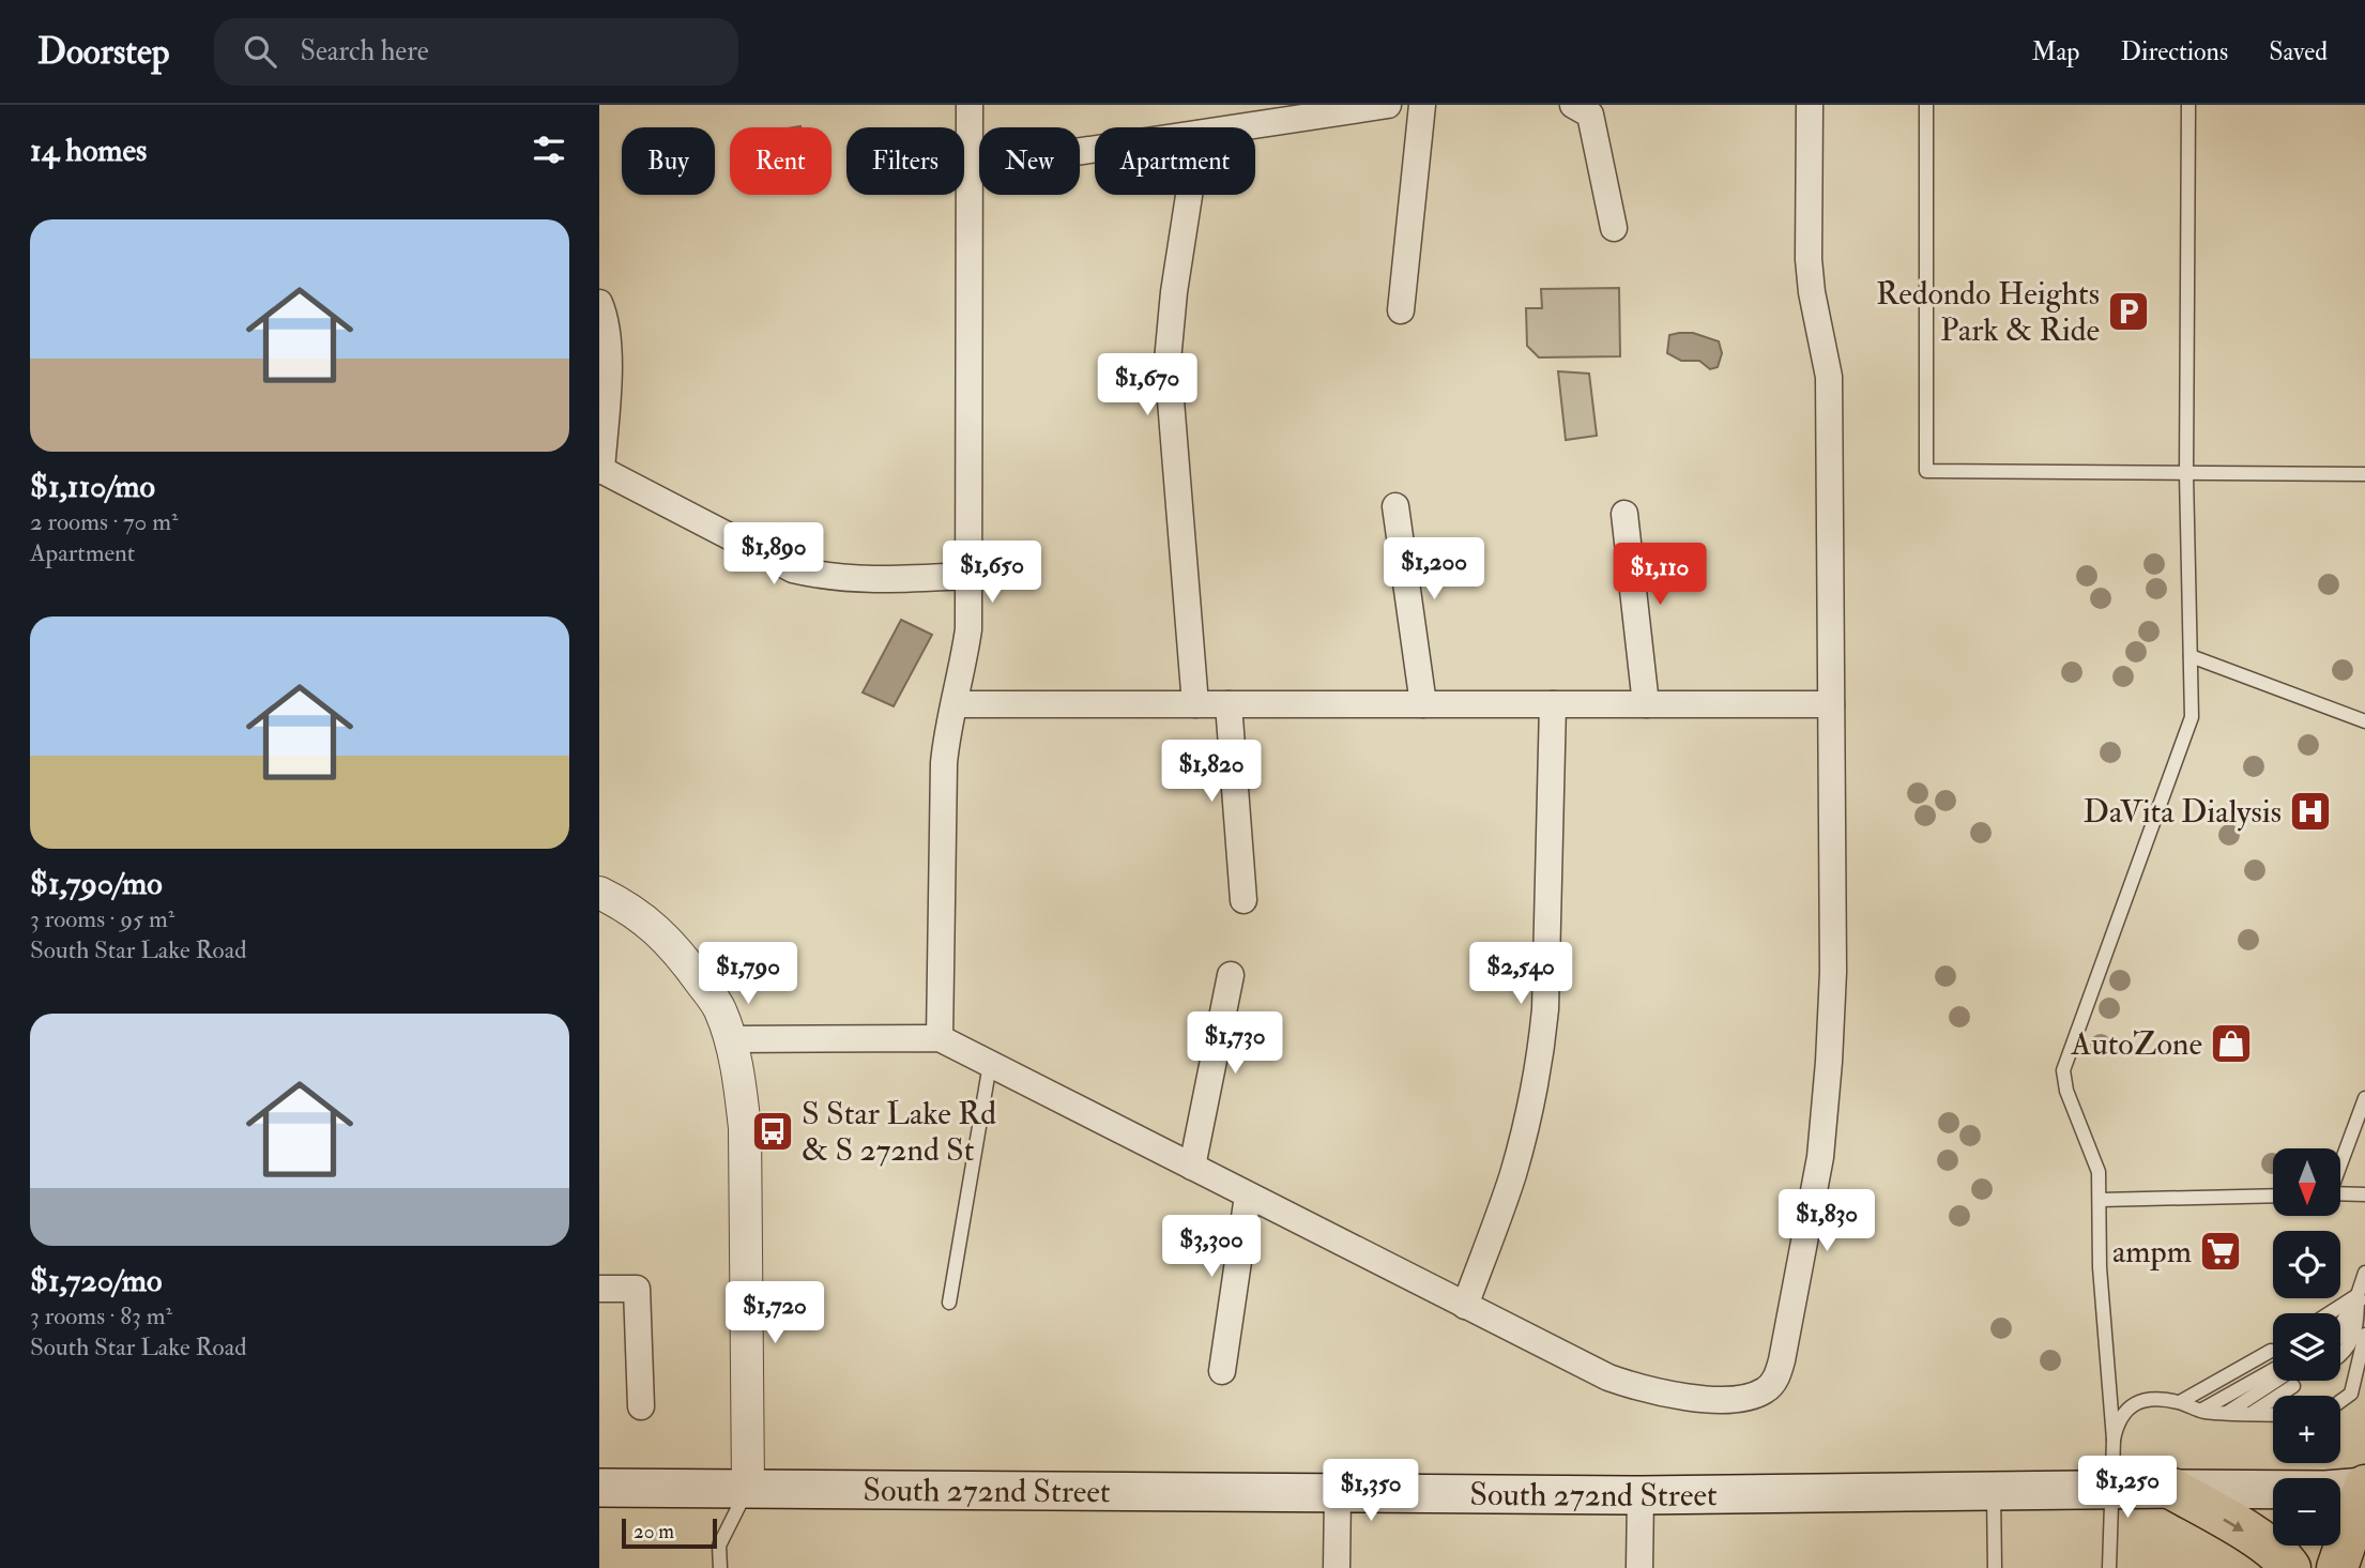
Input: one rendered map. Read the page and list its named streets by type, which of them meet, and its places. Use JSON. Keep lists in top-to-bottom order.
{
  "streets": {
    "main road": ["South 272nd Street"]
  },
  "places": {
    "parking": ["Redondo Heights Park & Ride"],
    "hospital": ["DaVita Dialysis"],
    "shop": ["AutoZone"],
    "bus stop": ["S Star Lake Rd & S 272nd St"],
    "supermarket": ["ampm"]
  },
  "scale_bar": "20 m",
  "north": "bottom",
  "page": {
    "header": "Doorstep",
    "search": "Search here",
    "nav": ["Map", "Directions", "Saved"],
    "heading": "14 homes",
    "chip": [
      "Buy",
      "Rent",
      "Filters",
      "New",
      "Apartment"
    ],
    "list": [
      {
        "name": "$1,110/mo",
        "note": "2 rooms · 70 m² · Apartment"
      },
      {
        "name": "$1,790/mo",
        "note": "3 rooms · 95 m² · South Star Lake Road"
      },
      {
        "name": "$1,720/mo",
        "note": "3 rooms · 83 m² · South Star Lake Road"
      }
    ],
    "price": [
      "$1,670",
      "$1,890",
      "$1,200",
      "$1,650",
      "$1,110",
      "$1,820",
      "$1,790",
      "$2,540",
      "$1,730",
      "$1,830",
      "$3,300",
      "$1,720",
      "$1,250",
      "$1,350"
    ],
    "map_buttons": ["+", "−"],
    "scale": "20 m"
  }
}
